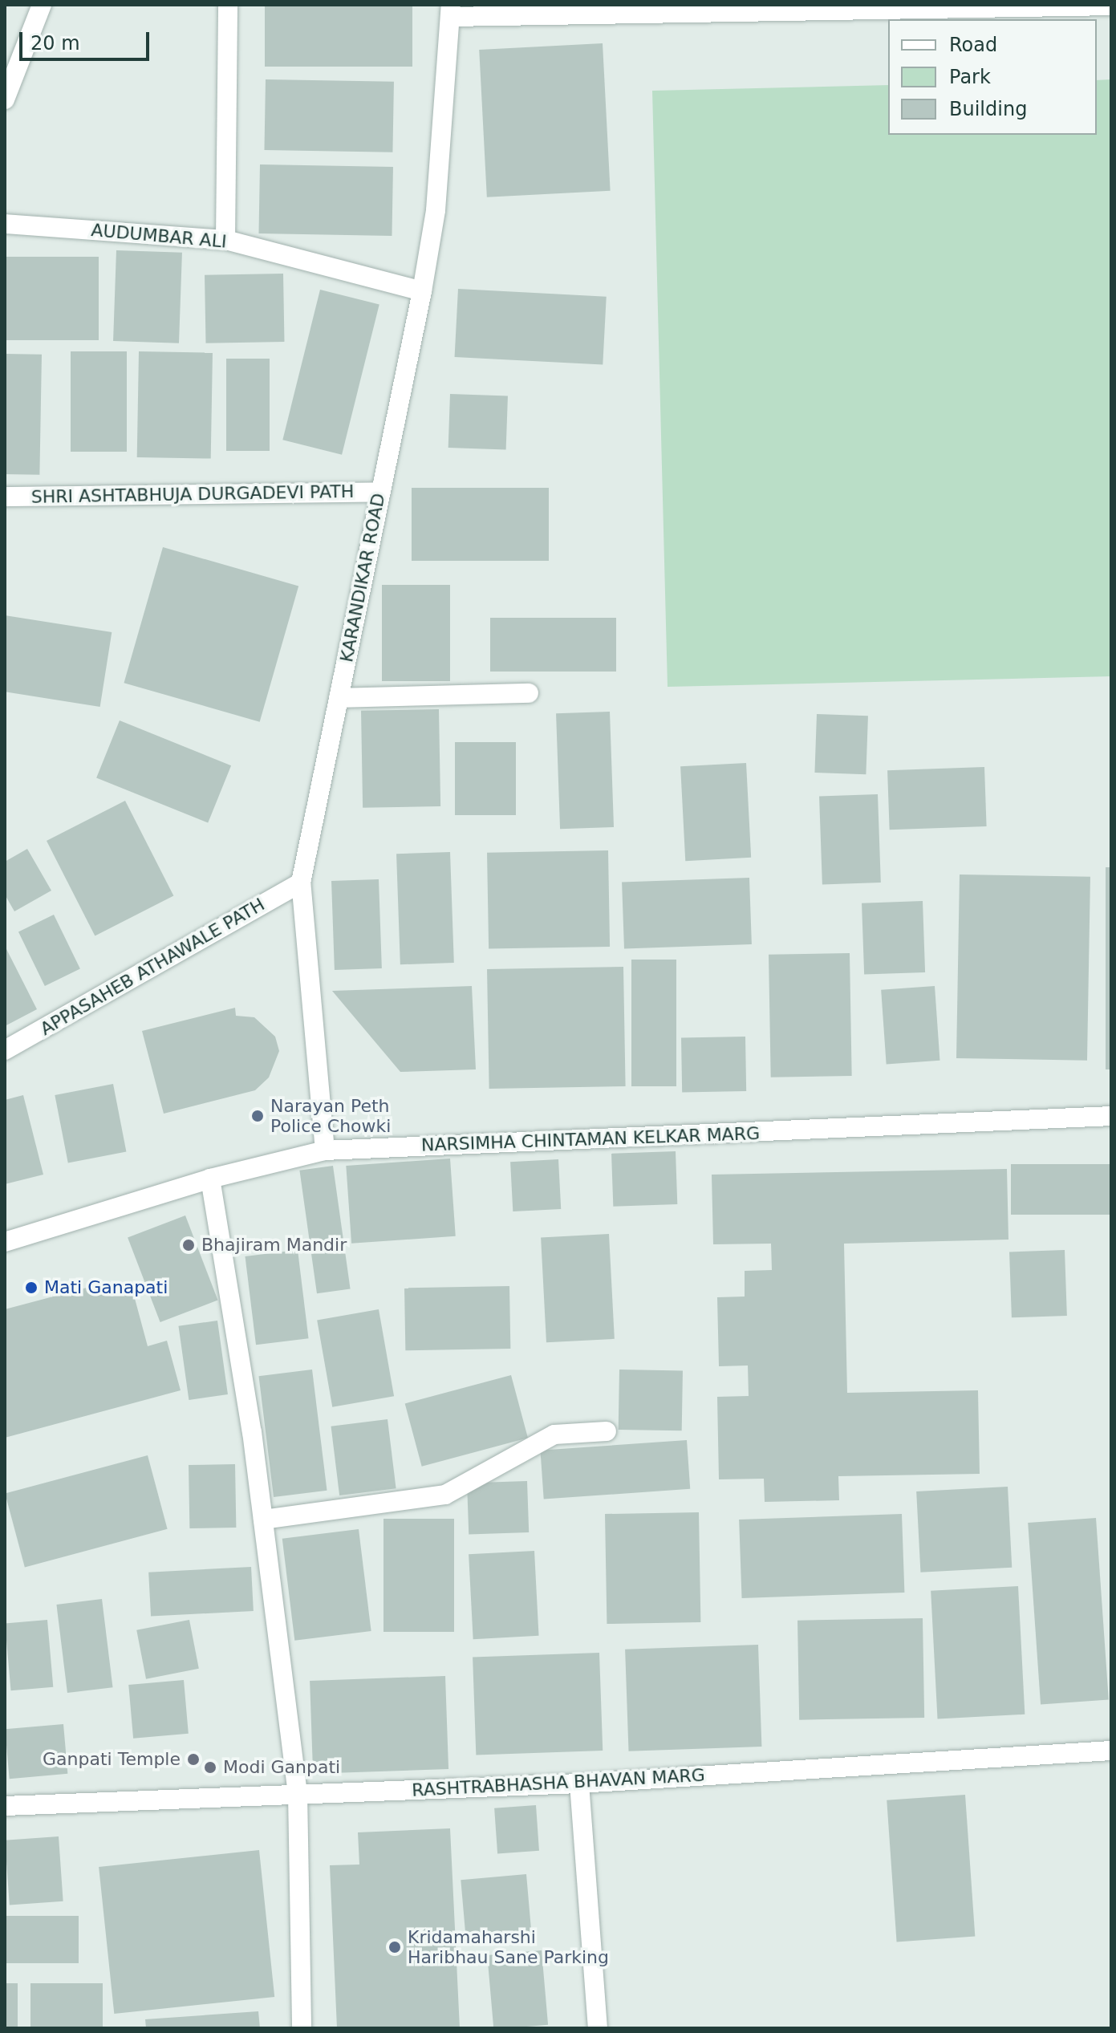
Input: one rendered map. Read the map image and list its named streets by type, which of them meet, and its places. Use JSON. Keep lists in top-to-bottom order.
{
  "streets": {
    "street": [
      "AUDUMBAR ALI",
      "SHRI ASHTABHUJA DURGADEVI PATH",
      "KARANDIKAR ROAD",
      "APPASAHEB ATHAWALE PATH",
      "NARSIMHA CHINTAMAN KELKAR MARG",
      "RASHTRABHASHA BHAVAN MARG"
    ]
  },
  "crossings": [
    ["AUDUMBAR ALI", "KARANDIKAR ROAD"],
    ["SHRI ASHTABHUJA DURGADEVI PATH", "KARANDIKAR ROAD"],
    ["KARANDIKAR ROAD", "APPASAHEB ATHAWALE PATH"],
    ["KARANDIKAR ROAD", "NARSIMHA CHINTAMAN KELKAR MARG"]
  ],
  "places": [
    "Narayan Peth Police Chowki",
    "Bhajiram Mandir",
    "Mati Ganapati",
    "Ganpati Temple",
    "Modi Ganpati",
    "Kridamaharshi Haribhau Sane Parking"
  ],
  "legend": ["Road", "Park", "Building"],
  "scale_bar": "20 m"
}
